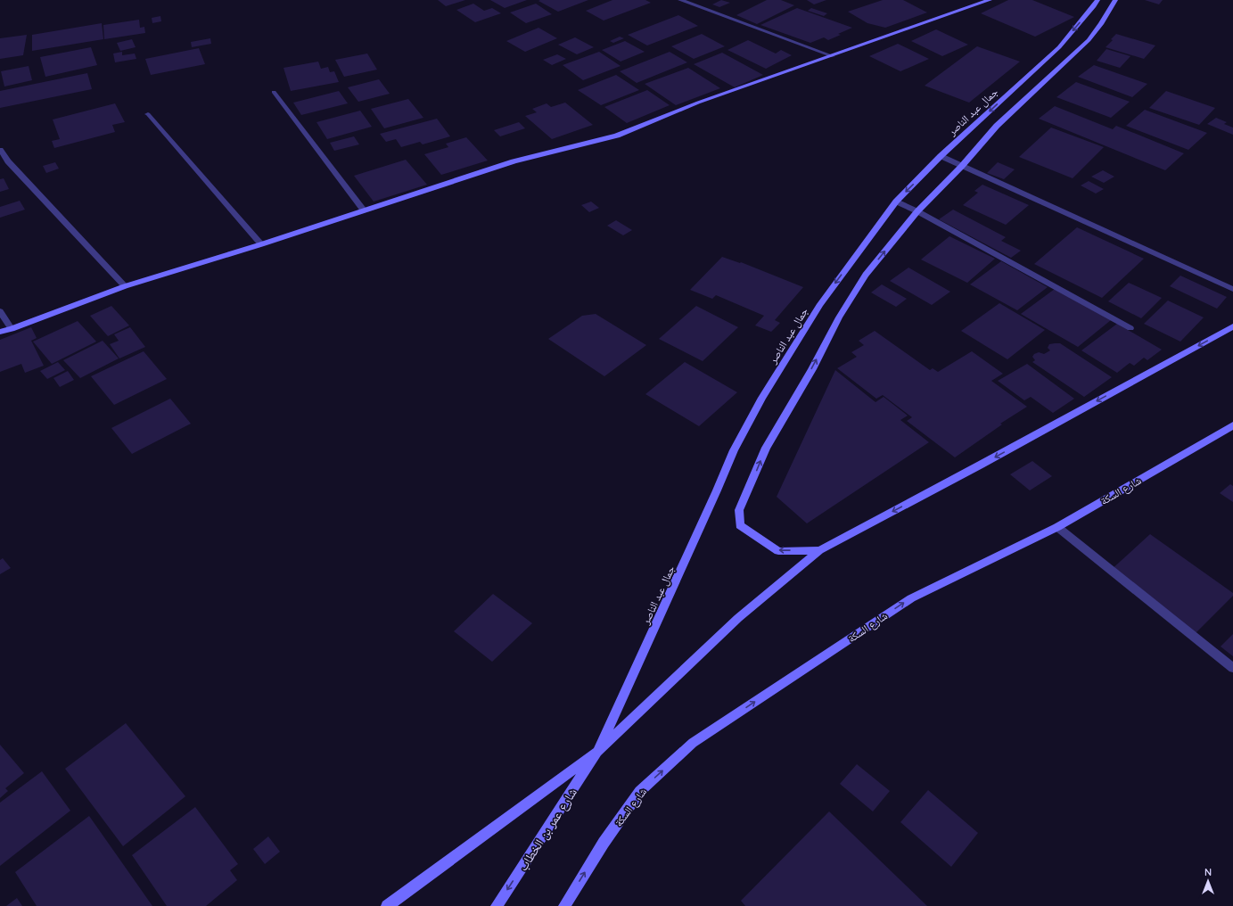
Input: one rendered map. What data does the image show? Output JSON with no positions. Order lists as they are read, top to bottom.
{
  "streets": {
    "street": ["جمال عبد الناصر", "شارع السكة", "شارع عمر بن الخطاب"]
  },
  "crossings": [
    ["جمال عبد الناصر", "شارع عمر بن الخطاب"]
  ],
  "north": "top"
}
